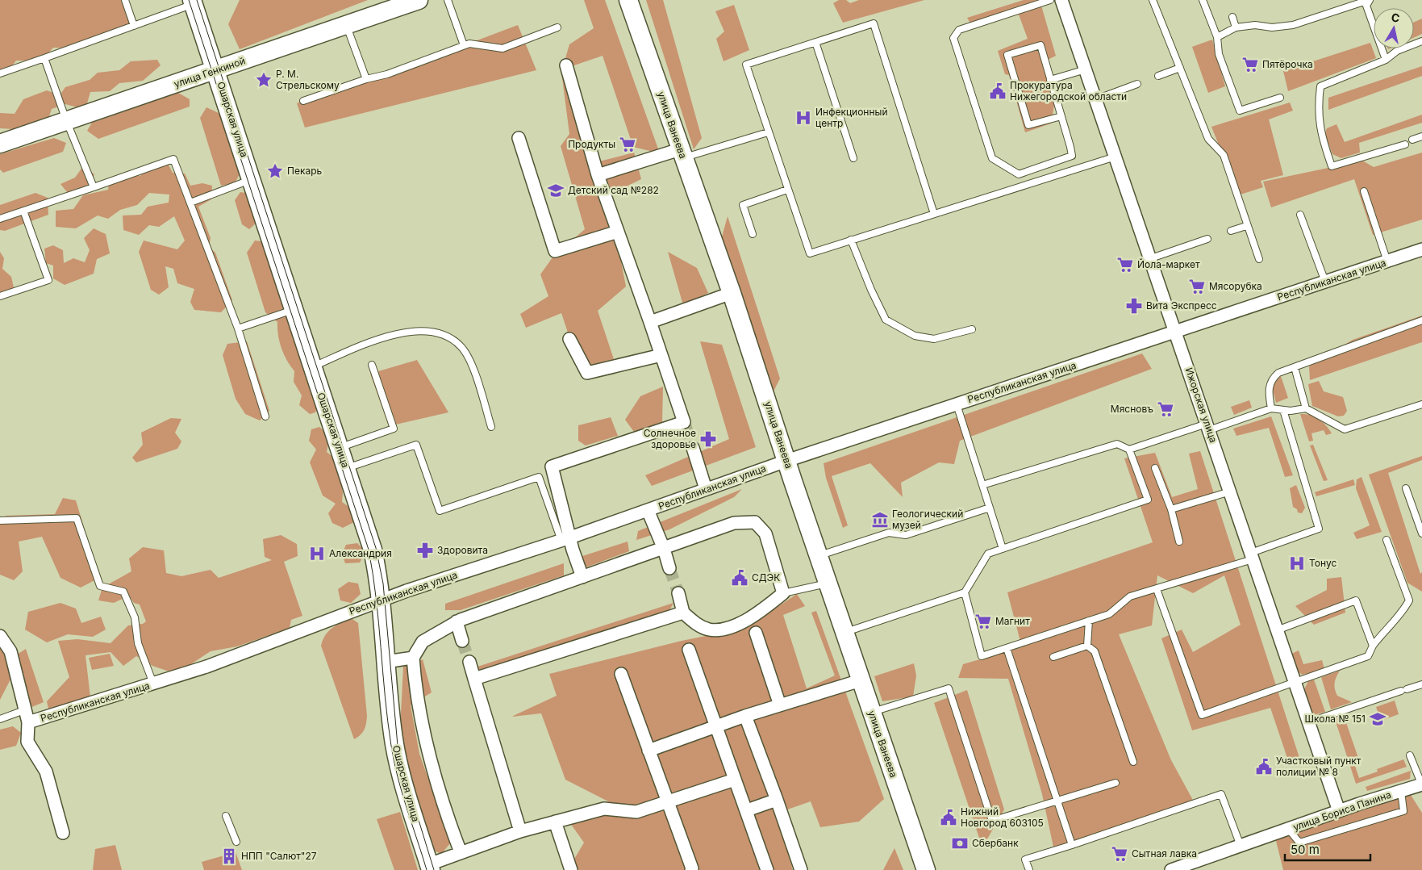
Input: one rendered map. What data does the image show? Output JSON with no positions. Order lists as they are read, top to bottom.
{
  "streets": {
    "street": [
      "улица Генкиной",
      "Ошарская улица",
      "улица Ванеева",
      "Республиканская улица",
      "Ижорская улица",
      "улица Бориса Панина"
    ]
  },
  "crossings": [
    ["улица Генкиной", "Ошарская улица"],
    ["Ошарская улица", "Республиканская улица"],
    ["улица Ванеева", "Республиканская улица"],
    ["Республиканская улица", "Ижорская улица"],
    ["Ижорская улица", "улица Бориса Панина"]
  ],
  "places": {
    "supermarket": [
      "Пятёрочка",
      "Продукты",
      "Йола-маркет",
      "Мясорубка",
      "Мясновъ",
      "Магнит",
      "Сытная лавка"
    ],
    "place": ["Р. М. Стрельскому", "Пекарь"],
    "public building": [
      "Прокуратура Нижегородской области",
      "СДЭК",
      "Участковый пункт полиции № 8",
      "Нижний Новгород 603105"
    ],
    "hospital": ["Инфекционный центр", "Александрия", "Тонус"],
    "school or university": ["Детский сад №282", "Школа № 151"],
    "pharmacy": ["Вита Экспресс", "Солнечное здоровье", "Здоровита"],
    "museum": ["Геологический музей"],
    "bank": ["Сбербанк"],
    "building": ["НПП \"Салют\"27"]
  },
  "scale_bar": "50 m",
  "north": "top"
}
